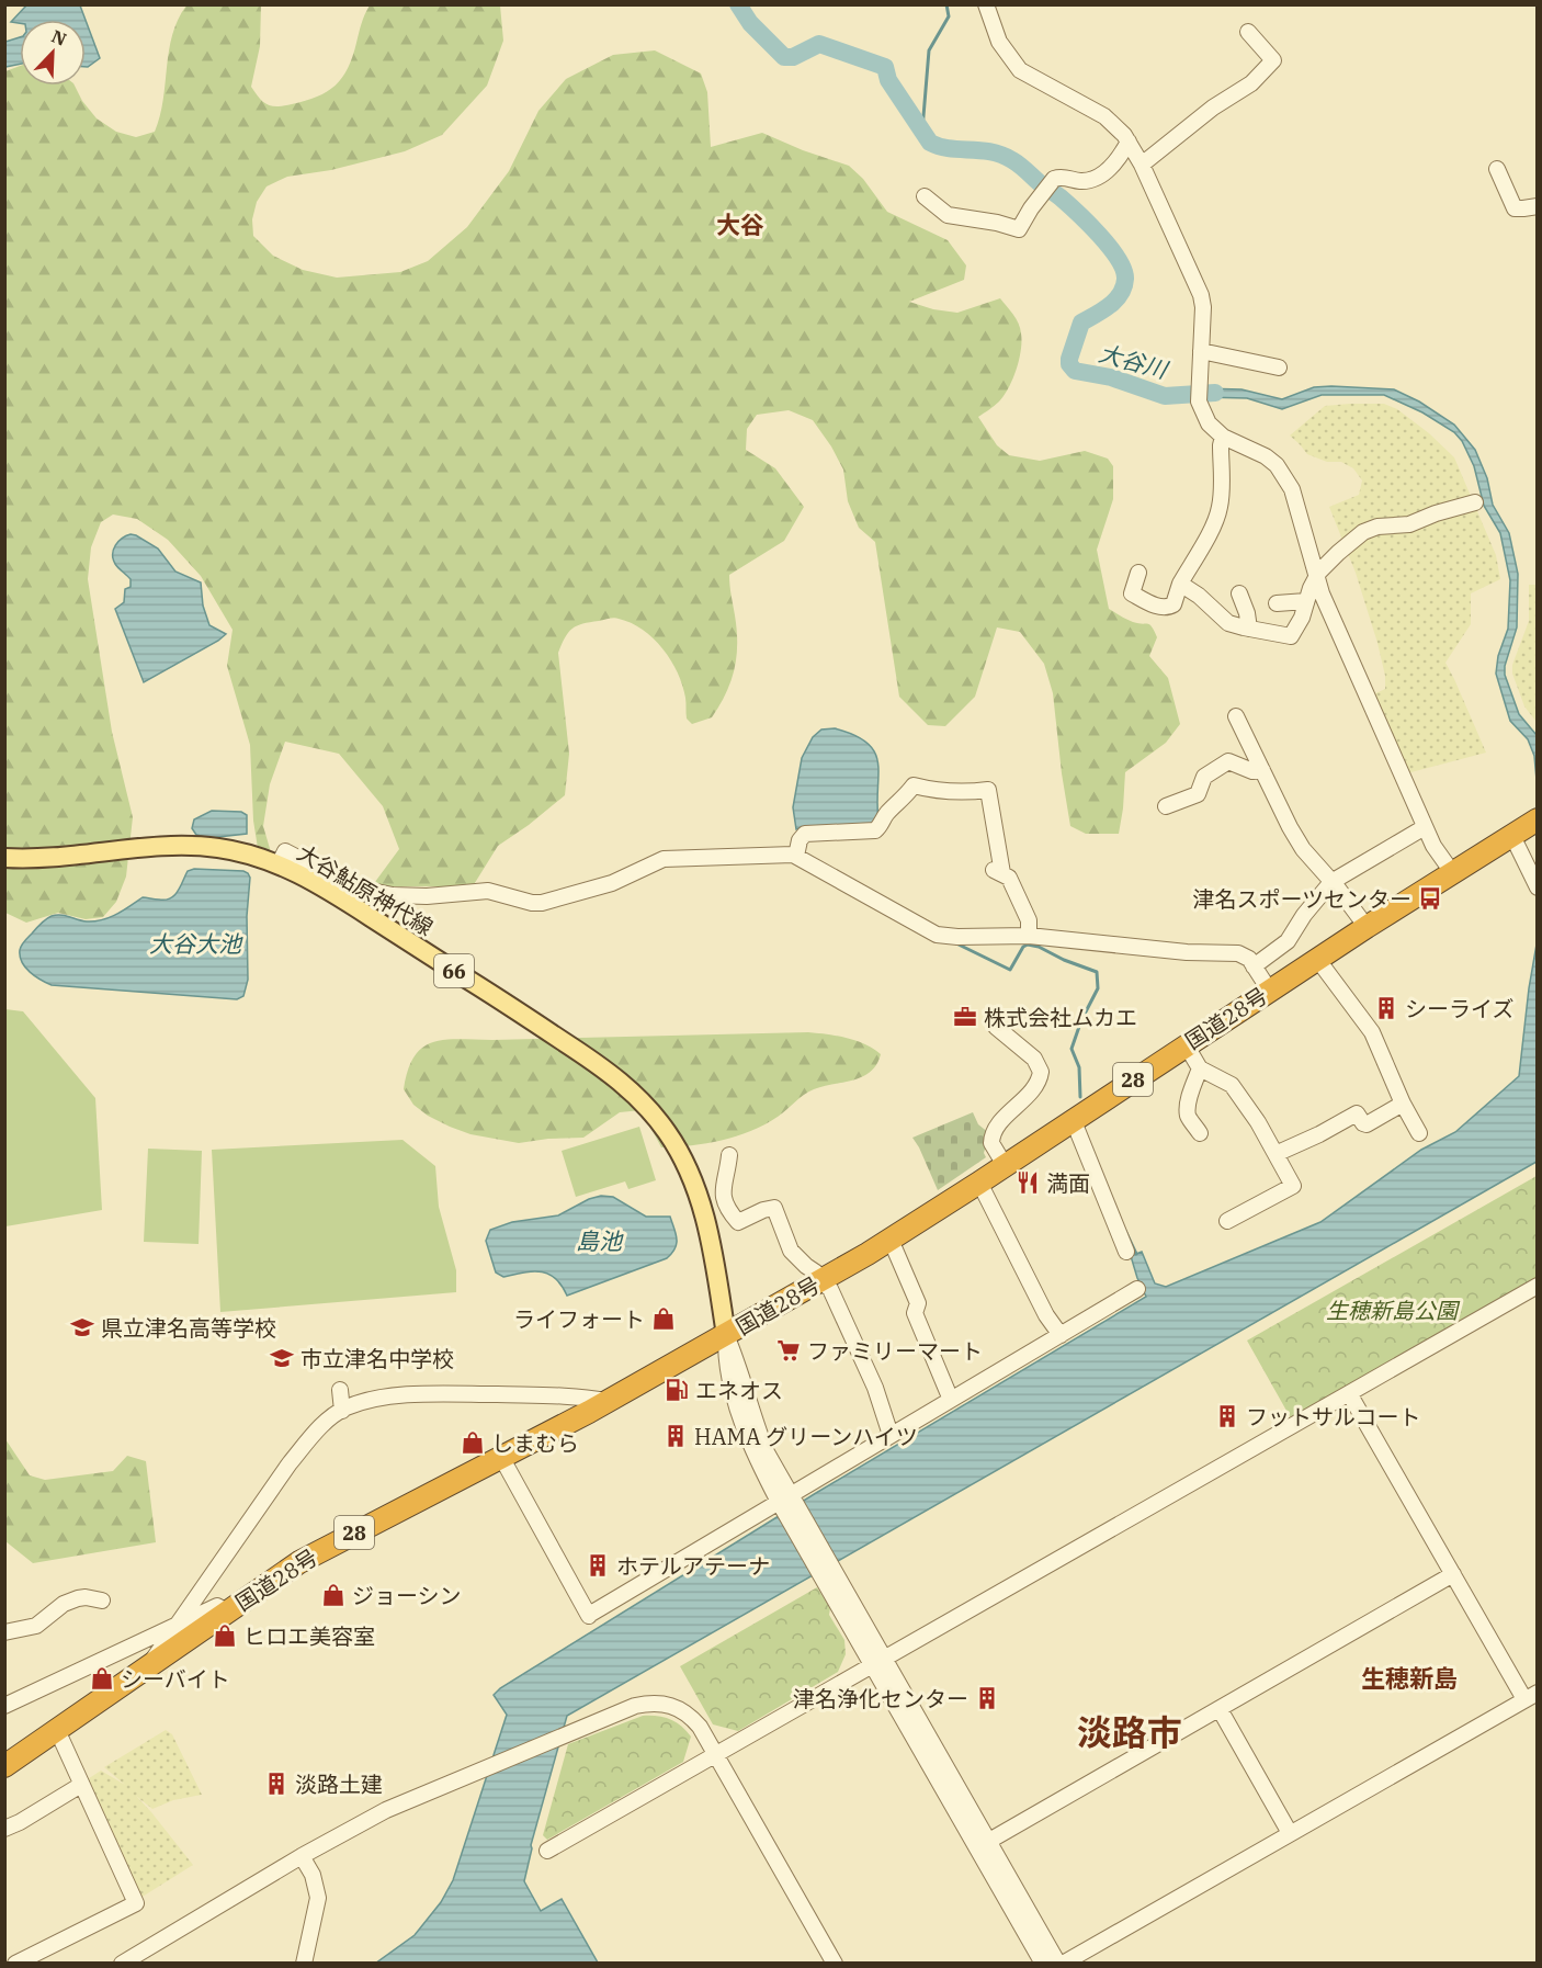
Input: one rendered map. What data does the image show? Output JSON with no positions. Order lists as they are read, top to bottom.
{
  "streets": {
    "highway": ["国道28号", "28"],
    "main road": ["大谷鮎原神代線", "66"]
  },
  "crossings": [
    ["大谷鮎原神代線", "国道28号"]
  ],
  "districts": ["大谷", "生穂新島", "淡路市"],
  "water": ["大谷川", "大谷大池", "島池"],
  "parks": ["生穂新島公園"],
  "places": {
    "bus stop": ["津名スポーツセンター"],
    "building": [
      "シーライズ",
      "フットサルコート",
      "HAMA グリーンハイツ",
      "ホテルアテーナ",
      "津名浄化センター",
      "淡路土建"
    ],
    "office": ["株式会社ムカエ"],
    "restaurant": ["満面"],
    "shop": [
      "ライフォート",
      "しまむら",
      "ジョーシン",
      "ヒロエ美容室",
      "シーバイト"
    ],
    "school or university": ["県立津名高等学校", "市立津名中学校"],
    "supermarket": ["ファミリーマート"],
    "fuel station": ["エネオス"]
  },
  "north": "top right"
}
